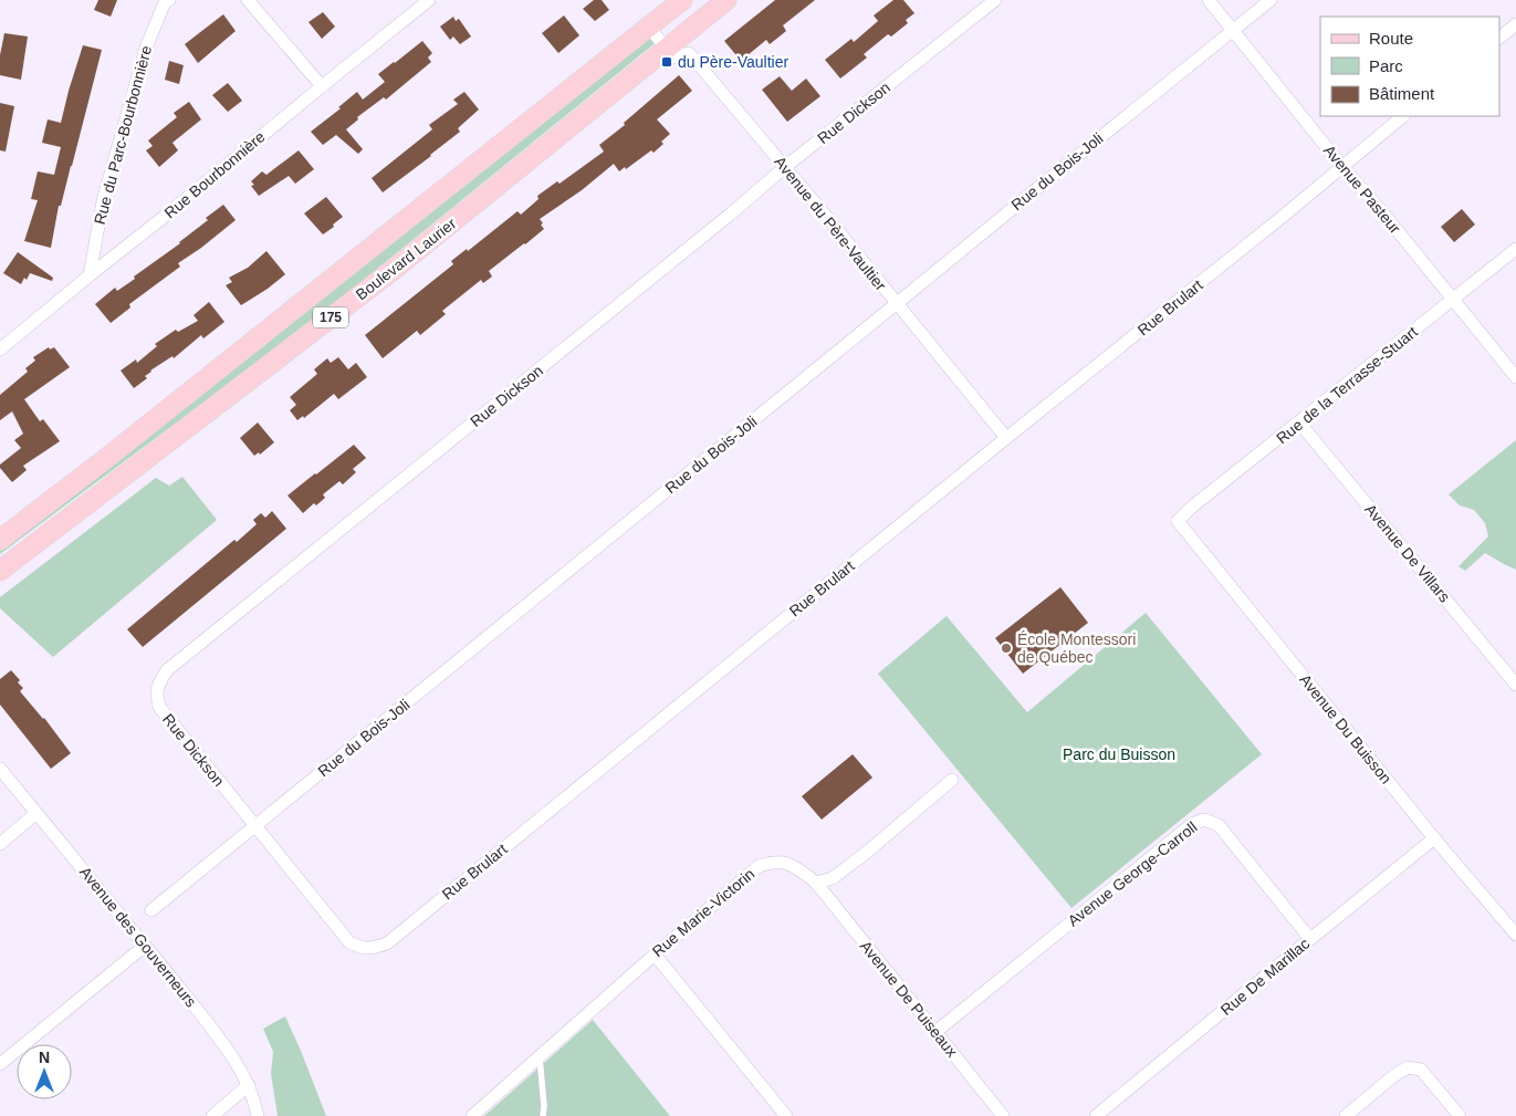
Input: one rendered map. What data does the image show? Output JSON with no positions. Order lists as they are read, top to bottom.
{
  "streets": {
    "main road": ["Boulevard Laurier", "175"],
    "street": [
      "Rue Dickson",
      "Rue du Parc-Bourbonnière",
      "Rue du Bois-Joli",
      "Rue Bourbonnière",
      "Avenue Pasteur",
      "Avenue du Père-Vaultier",
      "Rue Brulart",
      "Rue de la Terrasse-Stuart",
      "Avenue De Villars",
      "Avenue Du Buisson",
      "Avenue George-Carroll",
      "Rue Marie-Victorin",
      "Avenue des Gouverneurs",
      "Rue De Marillac",
      "Avenue De Puiseaux"
    ]
  },
  "crossings": [
    ["Rue Dickson", "Rue du Bois-Joli"],
    ["Rue Dickson", "Avenue du Père-Vaultier"],
    ["Rue Dickson", "Rue Brulart"],
    ["Rue du Parc-Bourbonnière", "Rue Bourbonnière"],
    ["Rue du Bois-Joli", "Avenue Pasteur"],
    ["Rue du Bois-Joli", "Avenue du Père-Vaultier"],
    ["Rue du Bois-Joli", "Rue Brulart"],
    ["Avenue Pasteur", "Rue Brulart"],
    ["Avenue Pasteur", "Rue de la Terrasse-Stuart"],
    ["Avenue du Père-Vaultier", "Boulevard Laurier"],
    ["Avenue du Père-Vaultier", "Rue Brulart"],
    ["Rue de la Terrasse-Stuart", "Avenue De Villars"],
    ["Rue de la Terrasse-Stuart", "Avenue Du Buisson"],
    ["Avenue Du Buisson", "Rue De Marillac"],
    ["Avenue George-Carroll", "Rue De Marillac"],
    ["Avenue George-Carroll", "Avenue De Puiseaux"],
    ["Rue Marie-Victorin", "Avenue De Puiseaux"]
  ],
  "parks": ["Parc du Buisson"],
  "places": {
    "transit": ["du Père-Vaultier"],
    "other": ["École Montessori de Québec"]
  },
  "legend": ["Route", "Parc", "Bâtiment"],
  "north": "top"
}
